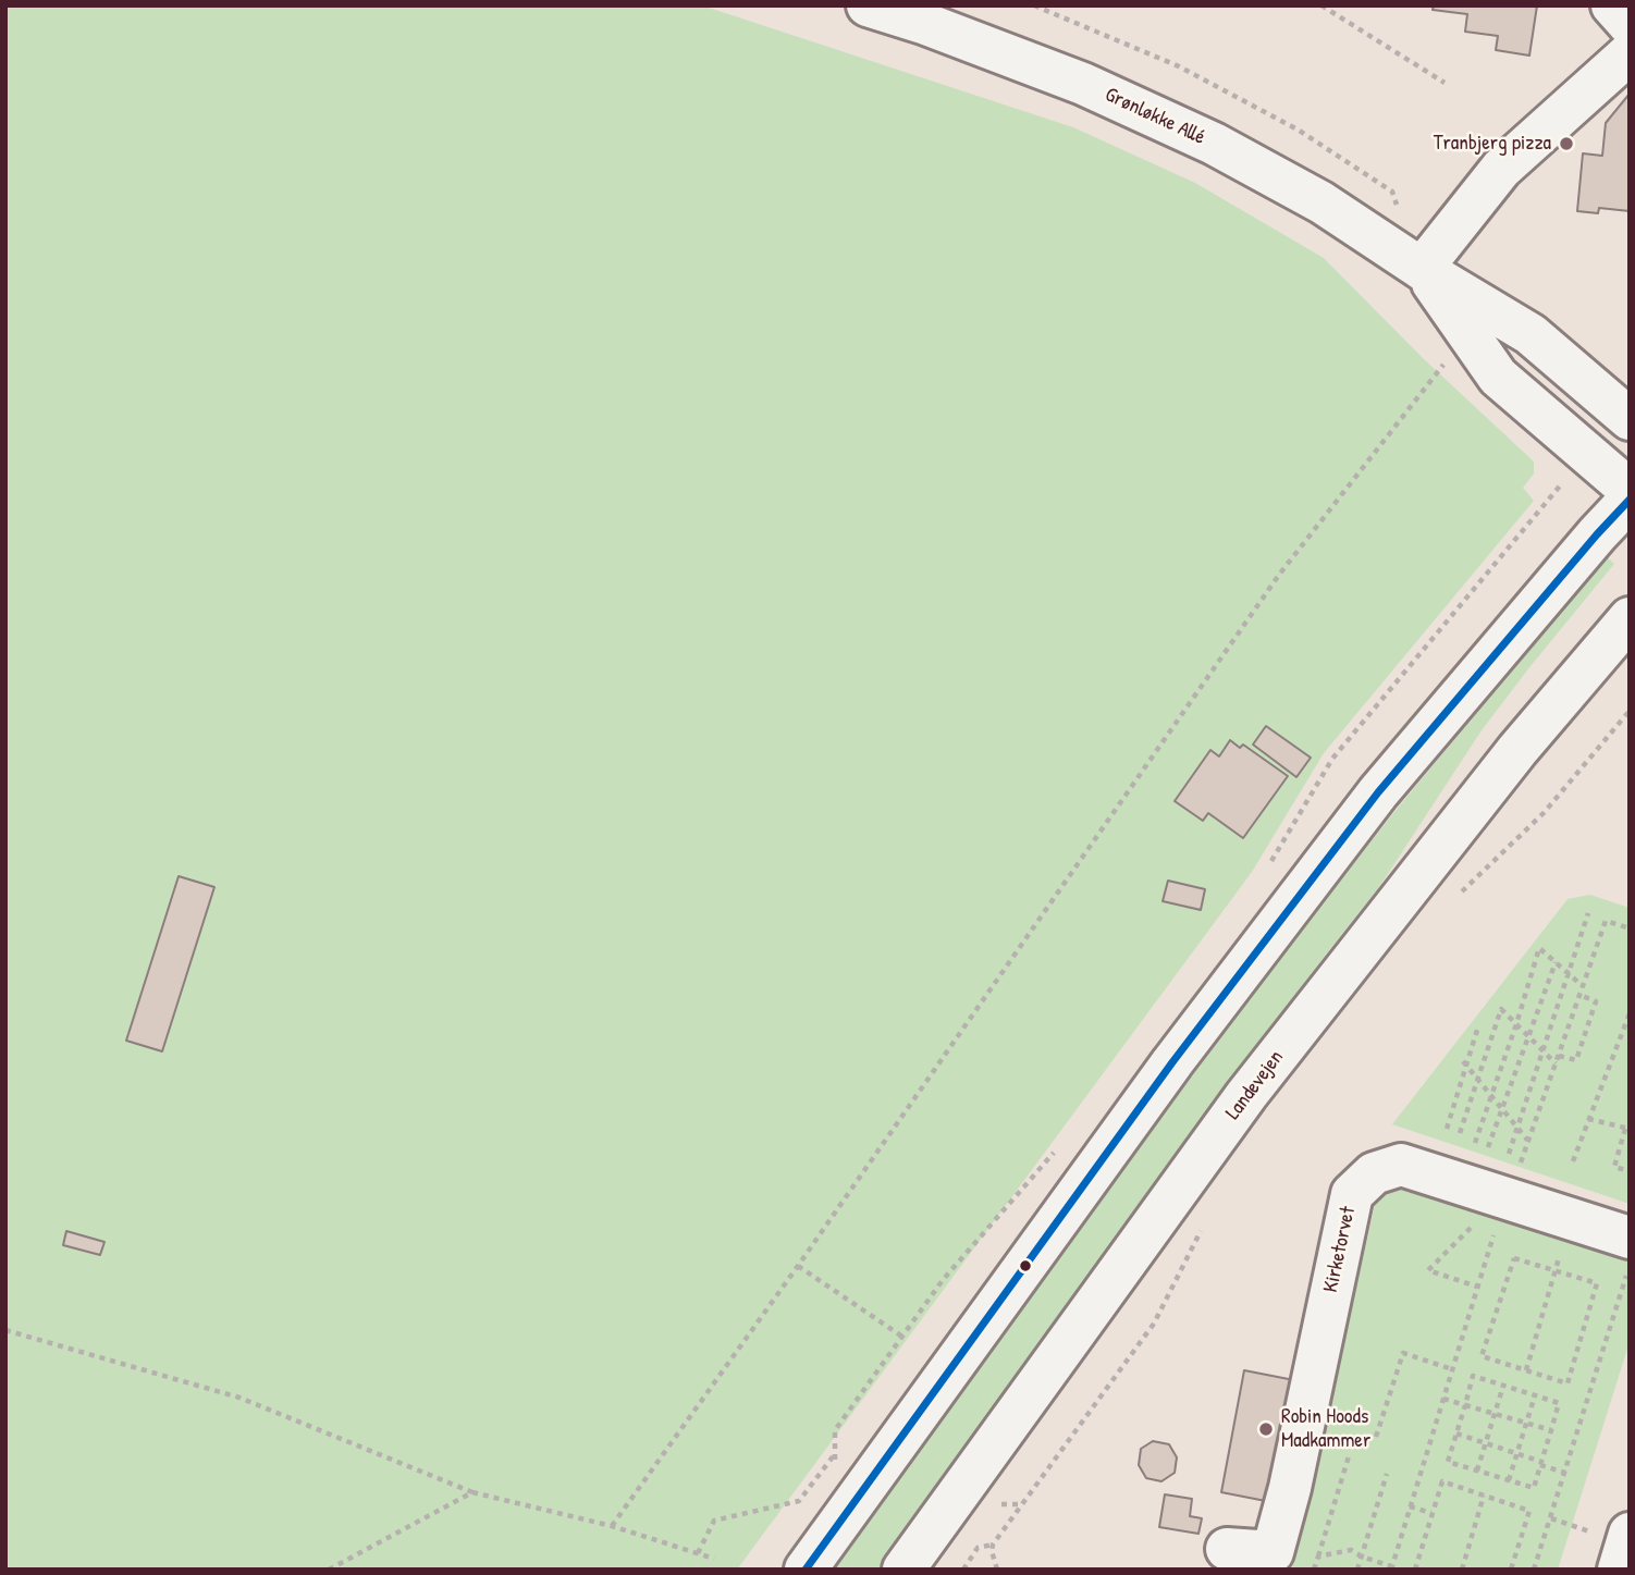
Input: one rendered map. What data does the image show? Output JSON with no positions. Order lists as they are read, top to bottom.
{
  "streets": {
    "main road": ["Grønløkke Allé", "Landevejen", "Kirketorvet"]
  },
  "places": ["Tranbjerg pizza", "Robin Hoods Madkammer"]
}
